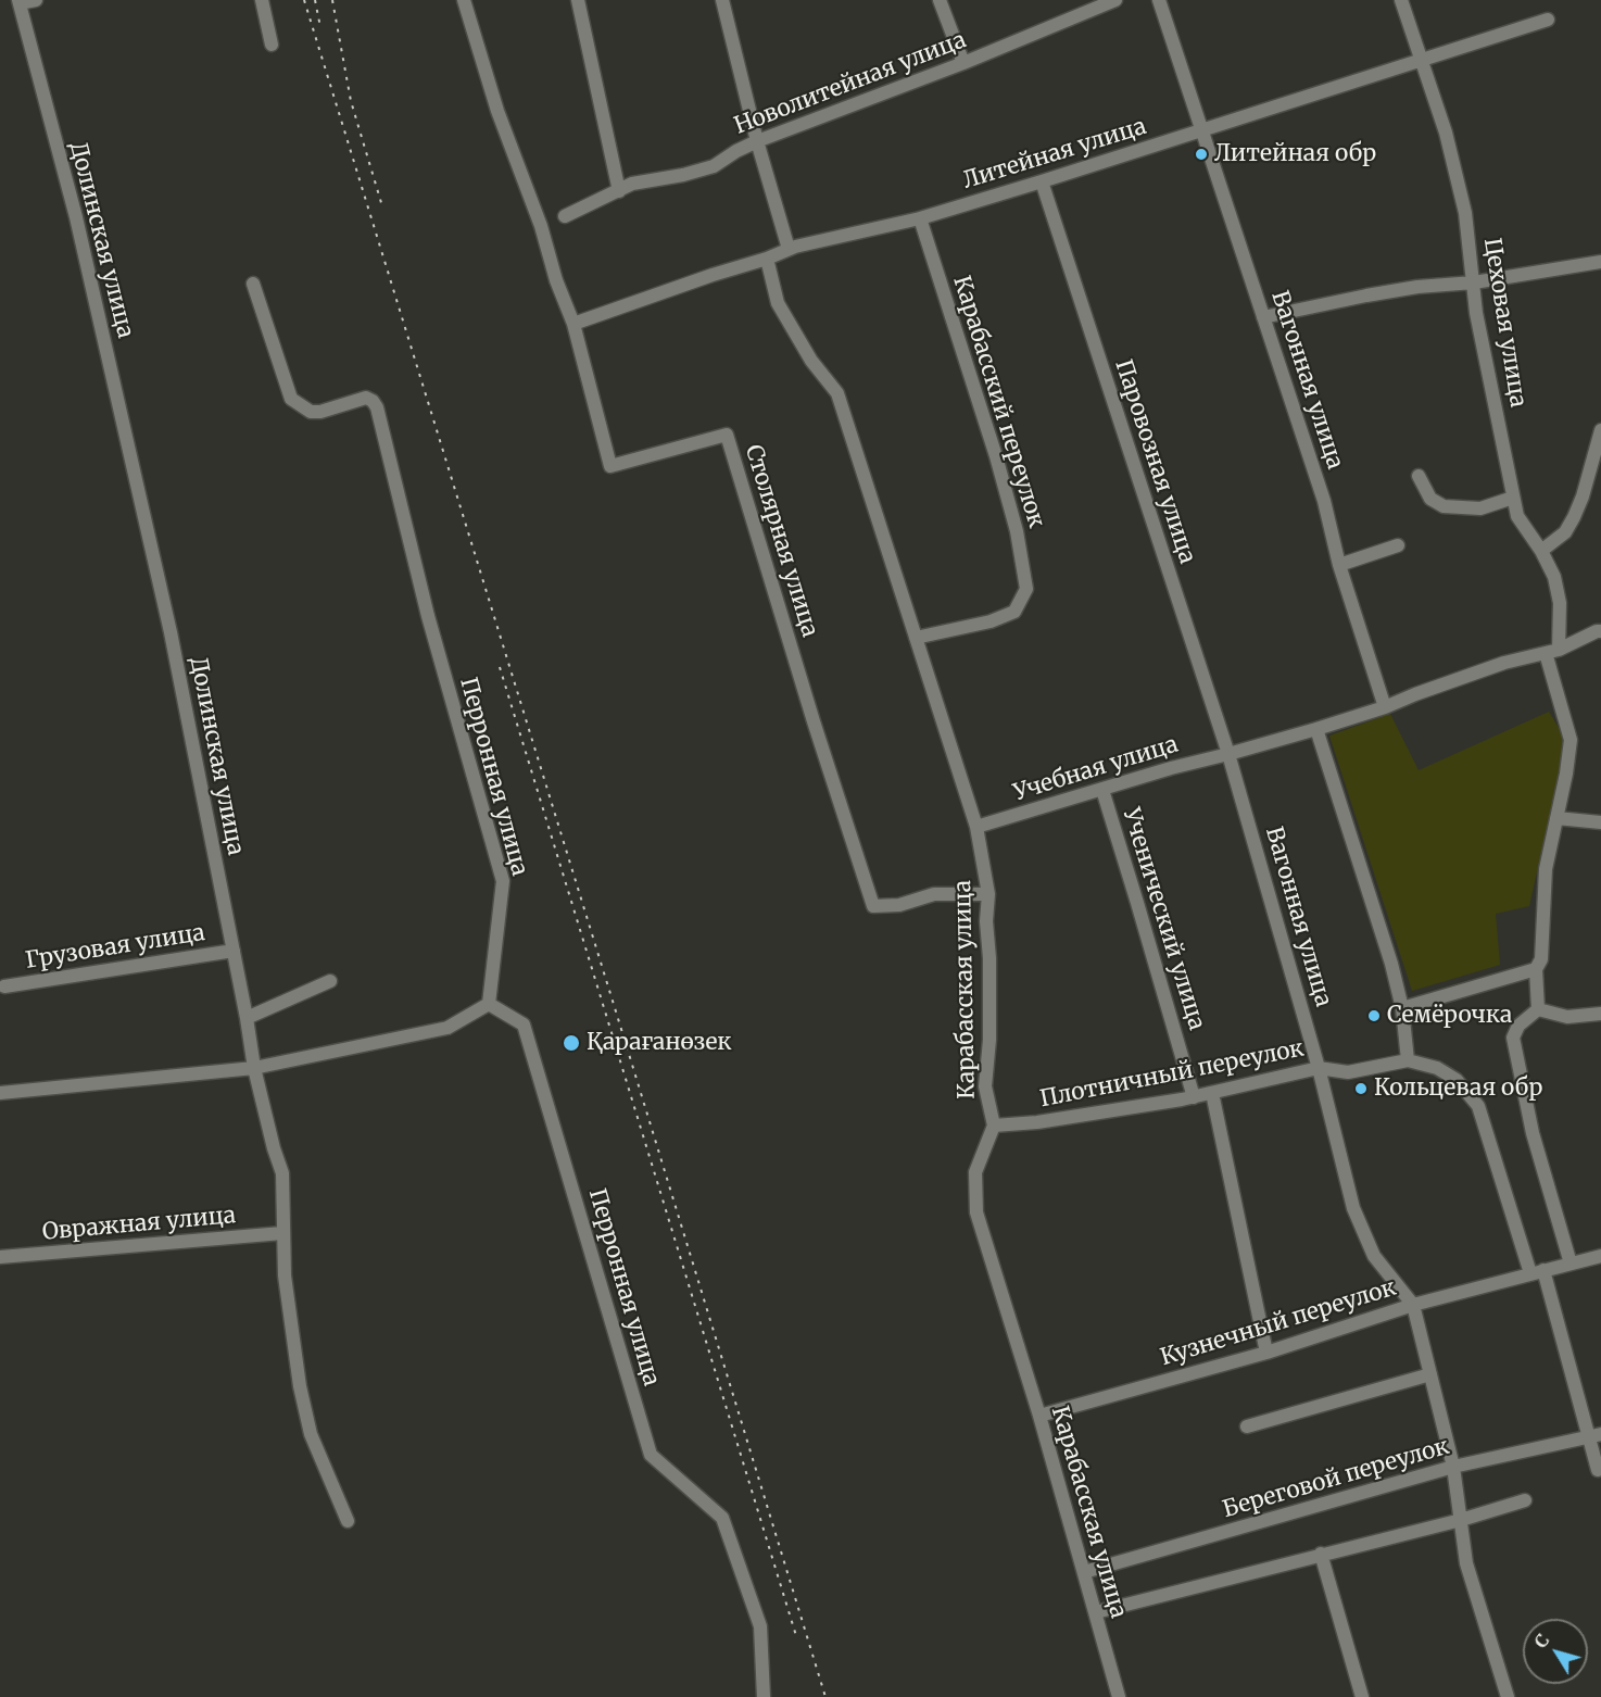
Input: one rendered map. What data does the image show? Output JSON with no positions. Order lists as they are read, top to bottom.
{
  "streets": {
    "street": [
      "Новолитейная улица",
      "Литейная улица",
      "Долинская улица",
      "Цеховая улица",
      "Вагонная улица",
      "Карабасский переулок",
      "Паровозная улица",
      "Столярная улица",
      "Учебная улица",
      "Перронная улица",
      "Ученический улица",
      "Грузовая улица",
      "Карабасская улица",
      "Плотничный переулок",
      "Овражная улица",
      "Кузнечный переулок",
      "Береговой переулок"
    ]
  },
  "crossings": [
    ["Литейная улица", "Цеховая улица"],
    ["Литейная улица", "Вагонная улица"],
    ["Литейная улица", "Карабасский переулок"],
    ["Литейная улица", "Паровозная улица"],
    ["Литейная улица", "Столярная улица"],
    ["Литейная улица", "Карабасская улица"],
    ["Долинская улица", "Грузовая улица"],
    ["Долинская улица", "Овражная улица"],
    ["Вагонная улица", "Паровозная улица"],
    ["Вагонная улица", "Учебная улица"],
    ["Вагонная улица", "Плотничный переулок"],
    ["Карабасский переулок", "Карабасская улица"],
    ["Паровозная улица", "Учебная улица"],
    ["Столярная улица", "Карабасская улица"],
    ["Учебная улица", "Ученический улица"],
    ["Учебная улица", "Карабасская улица"],
    ["Ученический улица", "Плотничный переулок"],
    ["Карабасская улица", "Плотничный переулок"],
    ["Карабасская улица", "Кузнечный переулок"],
    ["Карабасская улица", "Береговой переулок"]
  ],
  "places": [
    "Литейная обр",
    "Семёрочка",
    "Қарағанөзек",
    "Кольцевая обр"
  ],
  "north": "top left"
}
